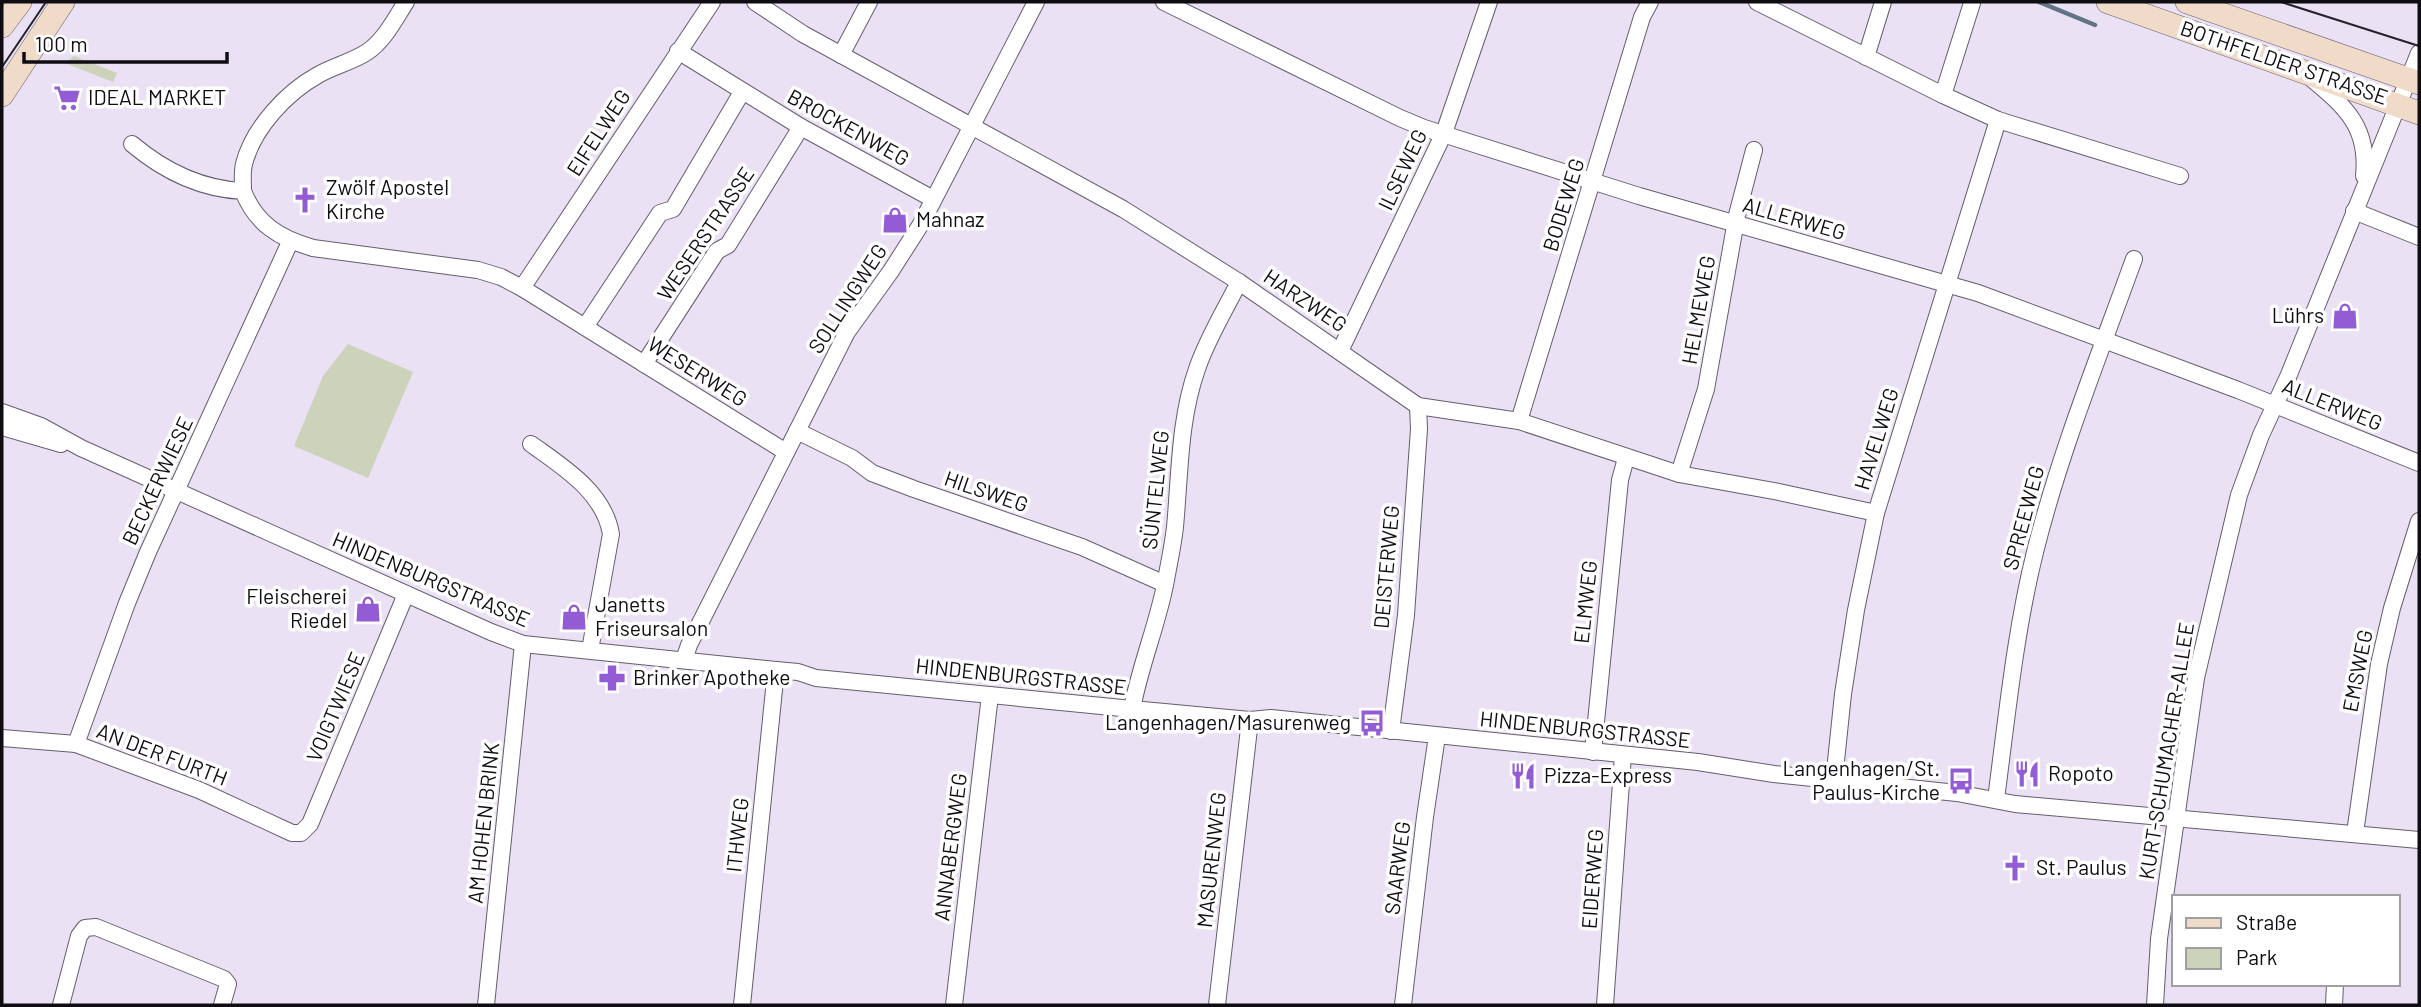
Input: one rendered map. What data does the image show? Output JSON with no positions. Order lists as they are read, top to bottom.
{
  "streets": {
    "main road": ["BOTHFELDER STRASSE"],
    "street": [
      "BROCKENWEG",
      "EIFELWEG",
      "ILSEWEG",
      "BODEWEG",
      "ALLERWEG",
      "WESERSTRASSE",
      "SOLLINGWEG",
      "HARZWEG",
      "HELMEWEG",
      "WESERWEG",
      "HAVELWEG",
      "BECKERWIESE",
      "SÜNTELWEG",
      "HILSWEG",
      "SPREEWEG",
      "DEISTERWEG",
      "HINDENBURGSTRASSE",
      "ELMWEG",
      "EMSWEG",
      "VOIGTWIESE",
      "KURT-SCHUMACHER-ALLEE",
      "AN DER FURTH",
      "AM HOHEN BRINK",
      "ITHWEG",
      "ANNABERGWEG",
      "MASURENWEG",
      "SAARWEG",
      "EIDERWEG"
    ]
  },
  "crossings": [
    ["BOTHFELDER STRASSE", "KURT-SCHUMACHER-ALLEE"],
    ["BROCKENWEG", "EIFELWEG"],
    ["BROCKENWEG", "WESERSTRASSE"],
    ["BROCKENWEG", "SOLLINGWEG"],
    ["EIFELWEG", "WESERWEG"],
    ["ILSEWEG", "ALLERWEG"],
    ["ILSEWEG", "HARZWEG"],
    ["BODEWEG", "ALLERWEG"],
    ["BODEWEG", "HARZWEG"],
    ["ALLERWEG", "HELMEWEG"],
    ["ALLERWEG", "HAVELWEG"],
    ["ALLERWEG", "SPREEWEG"],
    ["ALLERWEG", "KURT-SCHUMACHER-ALLEE"],
    ["WESERSTRASSE", "WESERWEG"],
    ["SOLLINGWEG", "HARZWEG"],
    ["SOLLINGWEG", "WESERWEG"],
    ["SOLLINGWEG", "HILSWEG"],
    ["SOLLINGWEG", "HINDENBURGSTRASSE"],
    ["HARZWEG", "HELMEWEG"],
    ["HARZWEG", "HAVELWEG"],
    ["HARZWEG", "SÜNTELWEG"],
    ["HARZWEG", "DEISTERWEG"],
    ["HARZWEG", "ELMWEG"],
    ["WESERWEG", "BECKERWIESE"],
    ["HAVELWEG", "HINDENBURGSTRASSE"],
    ["BECKERWIESE", "HINDENBURGSTRASSE"],
    ["BECKERWIESE", "AN DER FURTH"],
    ["SÜNTELWEG", "HILSWEG"],
    ["SÜNTELWEG", "HINDENBURGSTRASSE"],
    ["SPREEWEG", "HINDENBURGSTRASSE"],
    ["DEISTERWEG", "HINDENBURGSTRASSE"],
    ["HINDENBURGSTRASSE", "ELMWEG"],
    ["HINDENBURGSTRASSE", "VOIGTWIESE"],
    ["HINDENBURGSTRASSE", "KURT-SCHUMACHER-ALLEE"],
    ["HINDENBURGSTRASSE", "AM HOHEN BRINK"],
    ["HINDENBURGSTRASSE", "ITHWEG"],
    ["HINDENBURGSTRASSE", "ANNABERGWEG"],
    ["HINDENBURGSTRASSE", "MASURENWEG"],
    ["HINDENBURGSTRASSE", "SAARWEG"],
    ["HINDENBURGSTRASSE", "EIDERWEG"],
    ["VOIGTWIESE", "AN DER FURTH"]
  ],
  "places": {
    "supermarket": ["IDEAL MARKET"],
    "church": ["Zwölf Apostel Kirche", "St. Paulus"],
    "shop": [
      "Mahnaz",
      "Lührs",
      "Fleischerei Riedel",
      "Janetts Friseursalon"
    ],
    "pharmacy": ["Brinker Apotheke"],
    "bus stop": ["Langenhagen/Masurenweg", "Langenhagen/St. Paulus-Kirche"],
    "restaurant": ["Ropoto", "Pizza-Express"]
  },
  "legend": ["Straße", "Park"],
  "scale_bar": "100 m"
}
